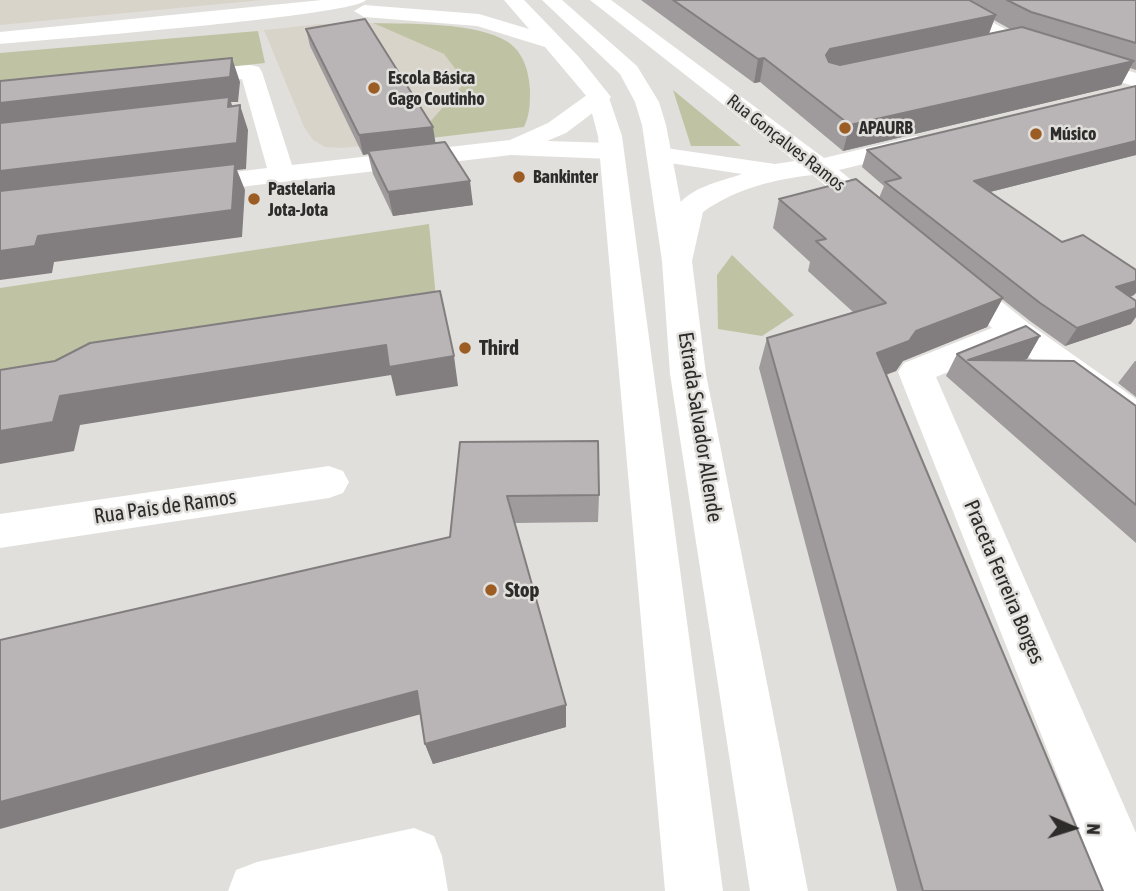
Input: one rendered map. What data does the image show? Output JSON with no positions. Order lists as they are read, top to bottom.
{
  "streets": {
    "street": [
      "Rua Gonçalves Ramos",
      "Estrada Salvador Allende",
      "Rua Pais de Ramos",
      "Praceta Ferreira Borges"
    ]
  },
  "places": [
    "Escola Básica Gago Coutinho",
    "APAURB",
    "Músico",
    "Bankinter",
    "Pastelaria Jota-Jota",
    "Third",
    "Stop"
  ],
  "north": "right"
}
